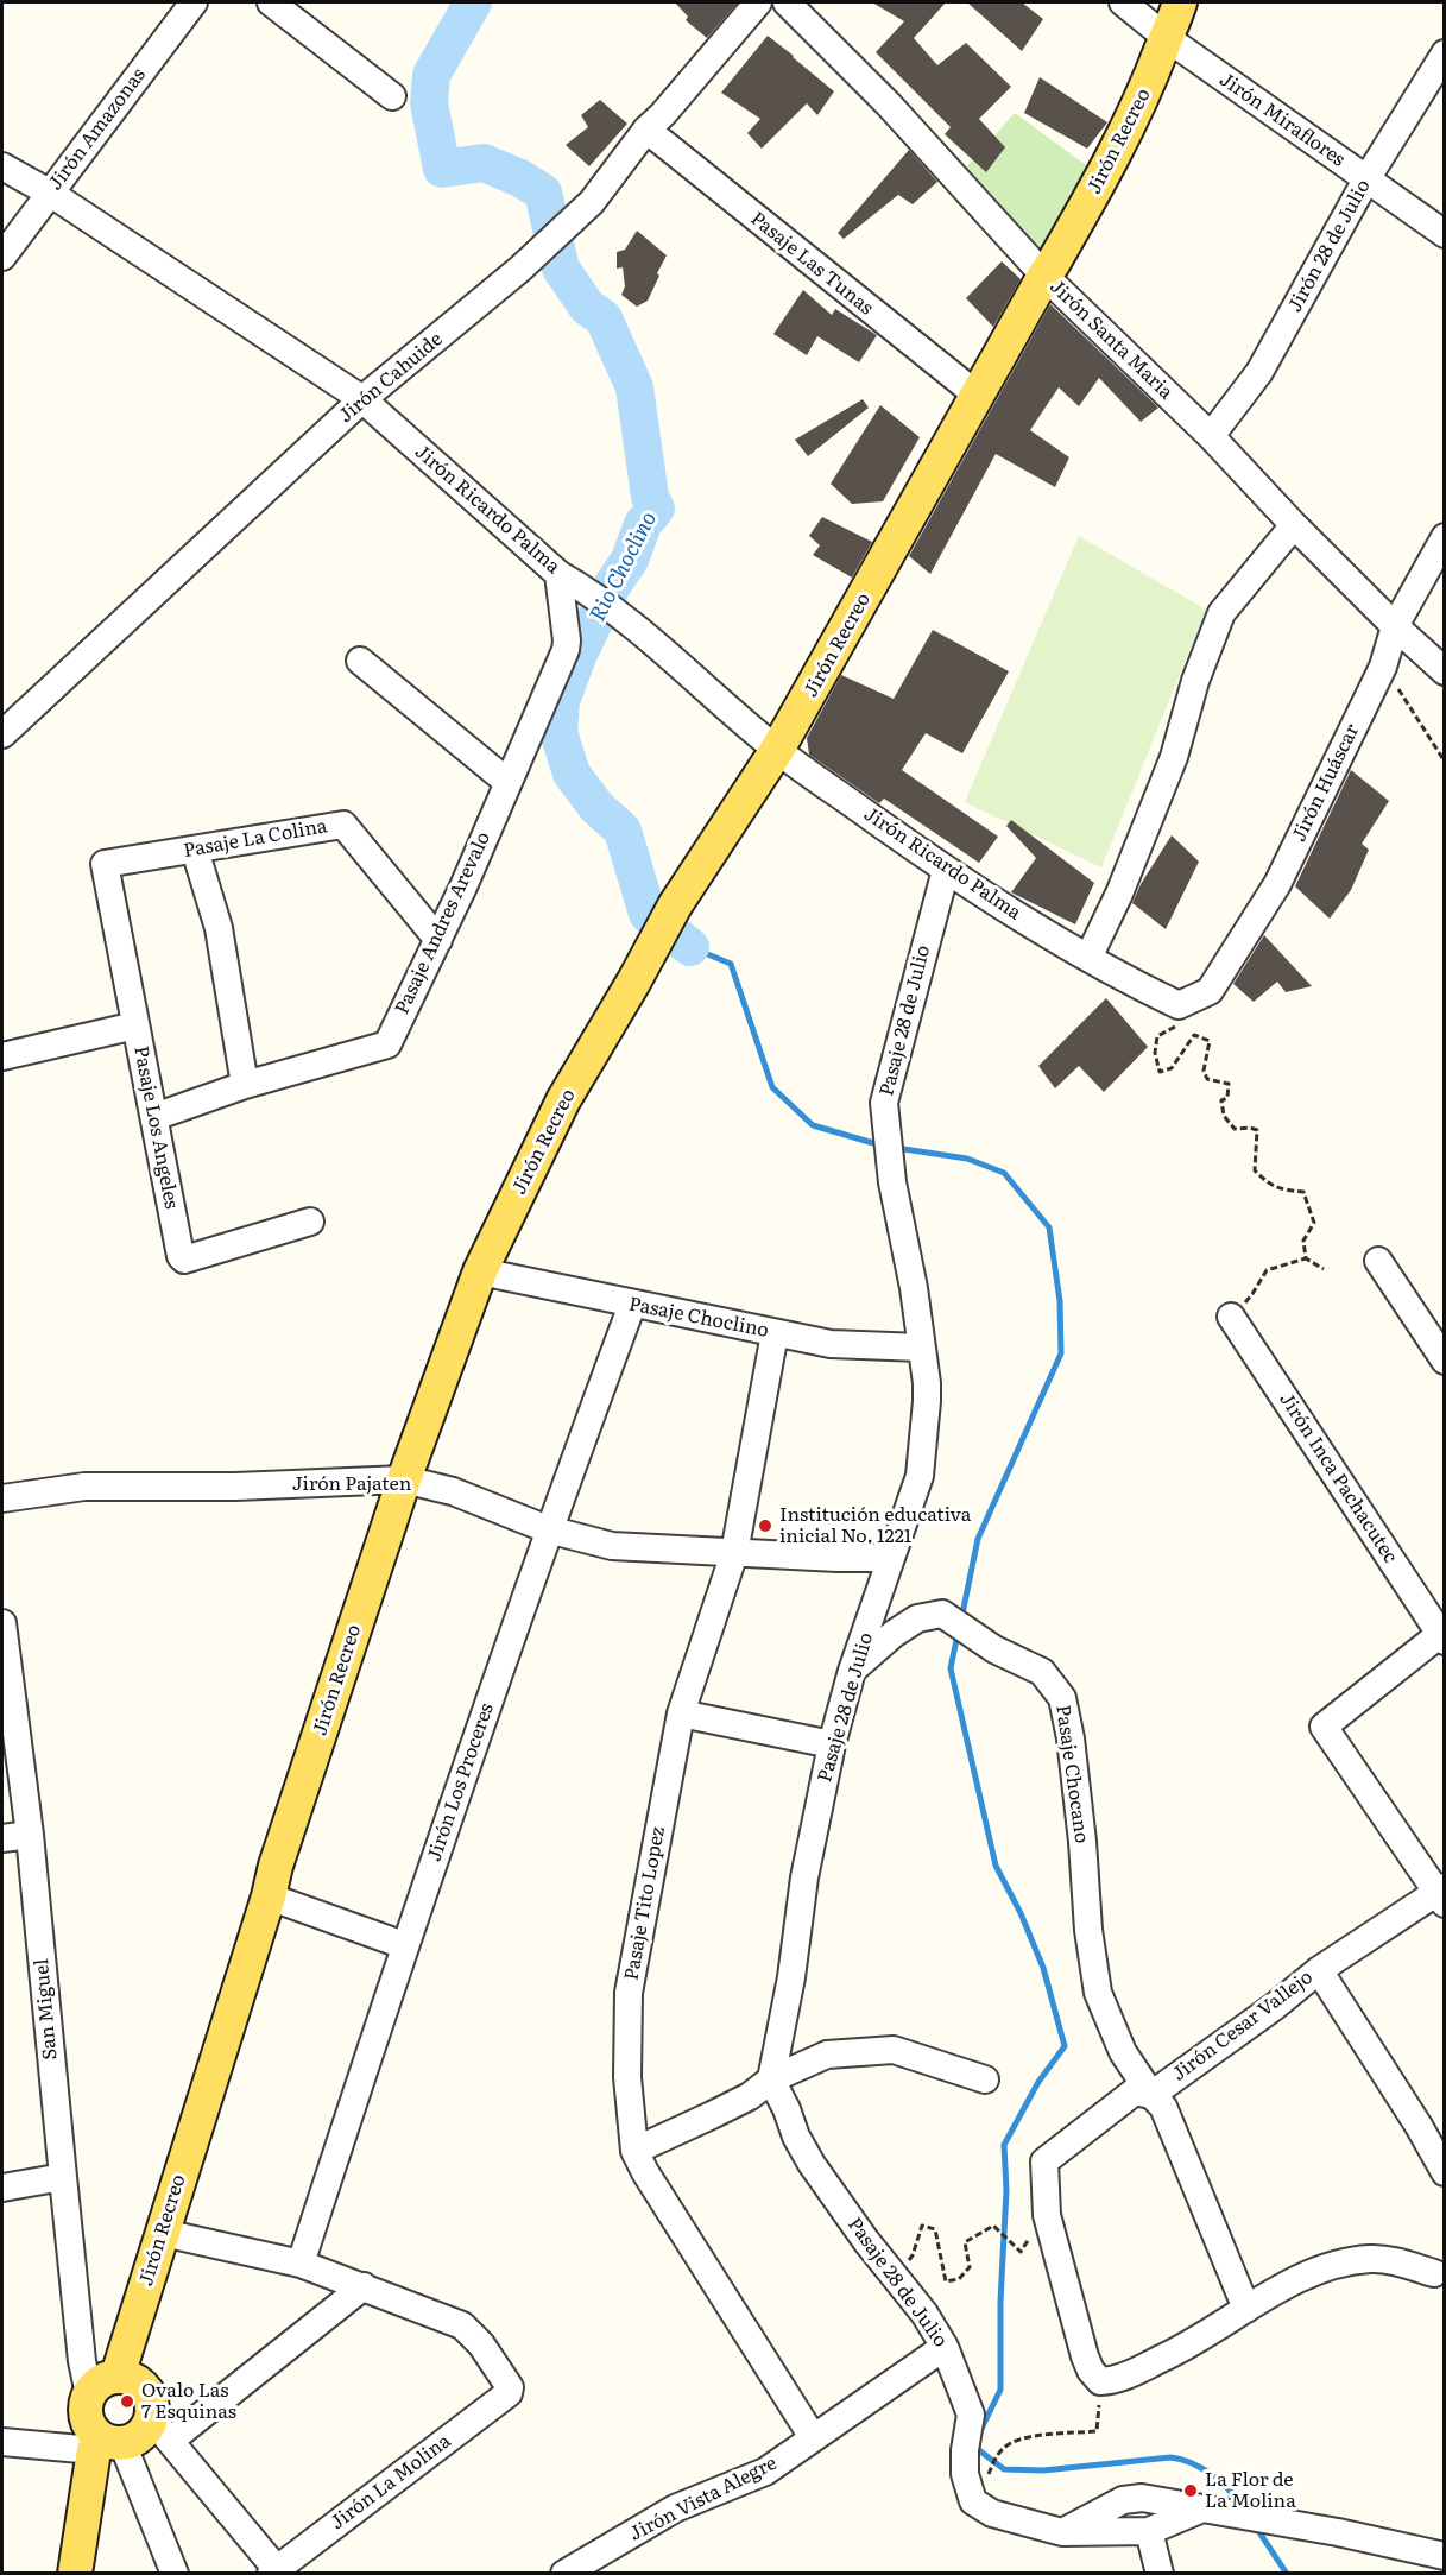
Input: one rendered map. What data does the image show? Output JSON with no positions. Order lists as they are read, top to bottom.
{
  "streets": {
    "main road": ["Jirón Recreo"],
    "street": [
      "Jirón Miraflores",
      "Jirón Amazonas",
      "Jirón 28 de Julio",
      "Pasaje Las Tunas",
      "Jirón Santa Maria",
      "Jirón Cahuide",
      "Jirón Ricardo Palma",
      "Jirón Huáscar",
      "Pasaje La Colina",
      "Pasaje Andres Arevalo",
      "Pasaje 28 de Julio",
      "Pasaje Los Angeles",
      "Pasaje Choclino",
      "Jirón Inca Pachacutec",
      "Jirón Pajaten",
      "Pasaje Chocano",
      "Jirón Los Proceres",
      "Pasaje Tito Lopez",
      "San Miguel",
      "Jirón Cesar Vallejo",
      "Jirón La Molina",
      "Jirón Vista Alegre"
    ]
  },
  "crossings": [
    ["Jirón Miraflores", "Jirón Recreo"],
    ["Jirón Miraflores", "Jirón 28 de Julio"],
    ["Jirón Amazonas", "Jirón Ricardo Palma"],
    ["Jirón Recreo", "Pasaje Las Tunas"],
    ["Jirón Recreo", "Jirón Santa Maria"],
    ["Jirón Recreo", "Jirón Ricardo Palma"],
    ["Jirón Recreo", "Pasaje Choclino"],
    ["Jirón Recreo", "Jirón Pajaten"],
    ["Jirón Recreo", "San Miguel"],
    ["Jirón 28 de Julio", "Jirón Santa Maria"],
    ["Pasaje Las Tunas", "Jirón Cahuide"],
    ["Jirón Santa Maria", "Jirón Huáscar"],
    ["Jirón Cahuide", "Jirón Ricardo Palma"],
    ["Jirón Ricardo Palma", "Jirón Huáscar"],
    ["Jirón Ricardo Palma", "Pasaje Andres Arevalo"],
    ["Jirón Ricardo Palma", "Pasaje 28 de Julio"],
    ["Pasaje La Colina", "Pasaje Andres Arevalo"],
    ["Pasaje La Colina", "Pasaje Los Angeles"],
    ["Pasaje Andres Arevalo", "Pasaje Los Angeles"],
    ["Pasaje 28 de Julio", "Pasaje Choclino"],
    ["Pasaje 28 de Julio", "Jirón Pajaten"],
    ["Pasaje 28 de Julio", "Pasaje Chocano"],
    ["Pasaje 28 de Julio", "Jirón Vista Alegre"],
    ["Pasaje Choclino", "Jirón Los Proceres"],
    ["Pasaje Choclino", "Pasaje Tito Lopez"],
    ["Jirón Pajaten", "Jirón Los Proceres"],
    ["Jirón Pajaten", "Pasaje Tito Lopez"],
    ["Pasaje Chocano", "Jirón Cesar Vallejo"],
    ["Pasaje Tito Lopez", "Jirón Vista Alegre"]
  ],
  "water": ["Rio Choclino"],
  "places": ["Institución educativa inicial No. 1221", "Ovalo Las 7 Esquinas", "La Flor de La Molina"]
}
